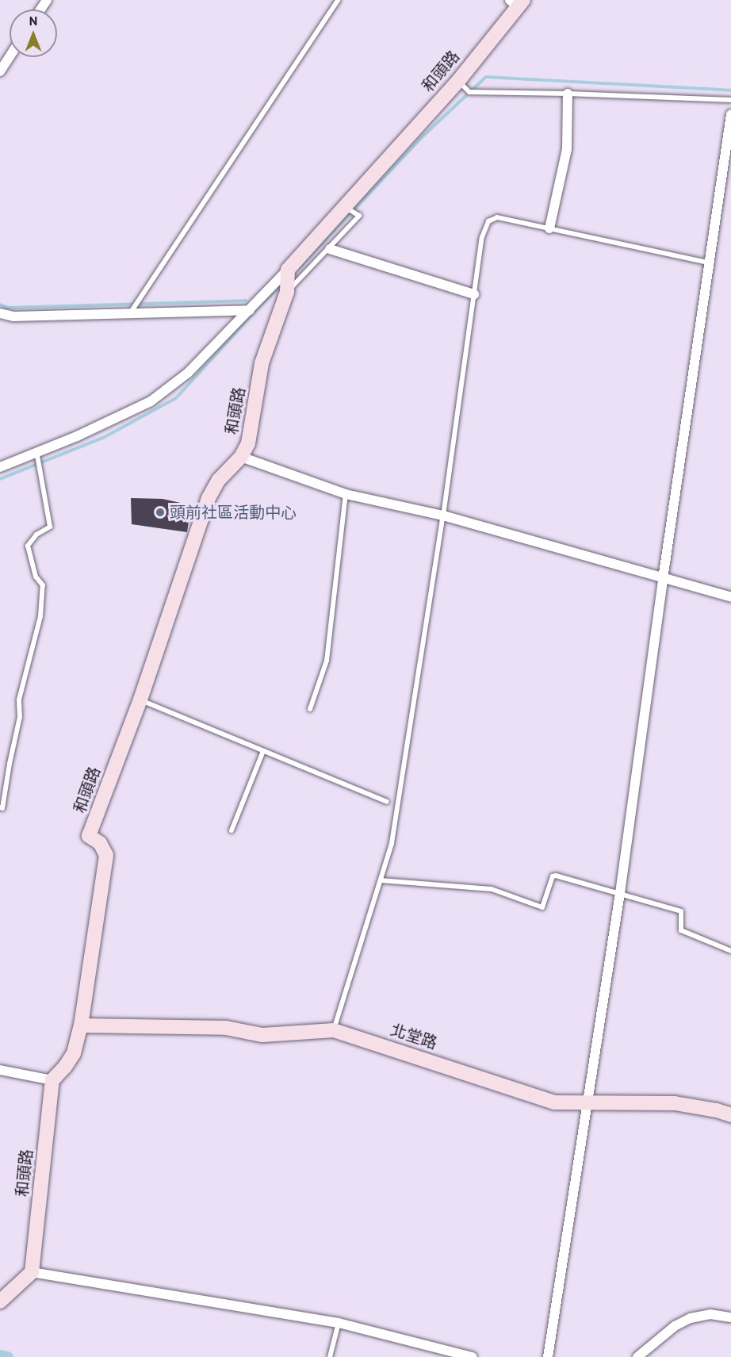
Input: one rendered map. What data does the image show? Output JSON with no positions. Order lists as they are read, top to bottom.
{
  "streets": {
    "street": ["和頭路", "北堂路"]
  },
  "crossings": [
    ["和頭路", "北堂路"]
  ],
  "places": ["頭前社區活動中心"],
  "north": "top"
}
